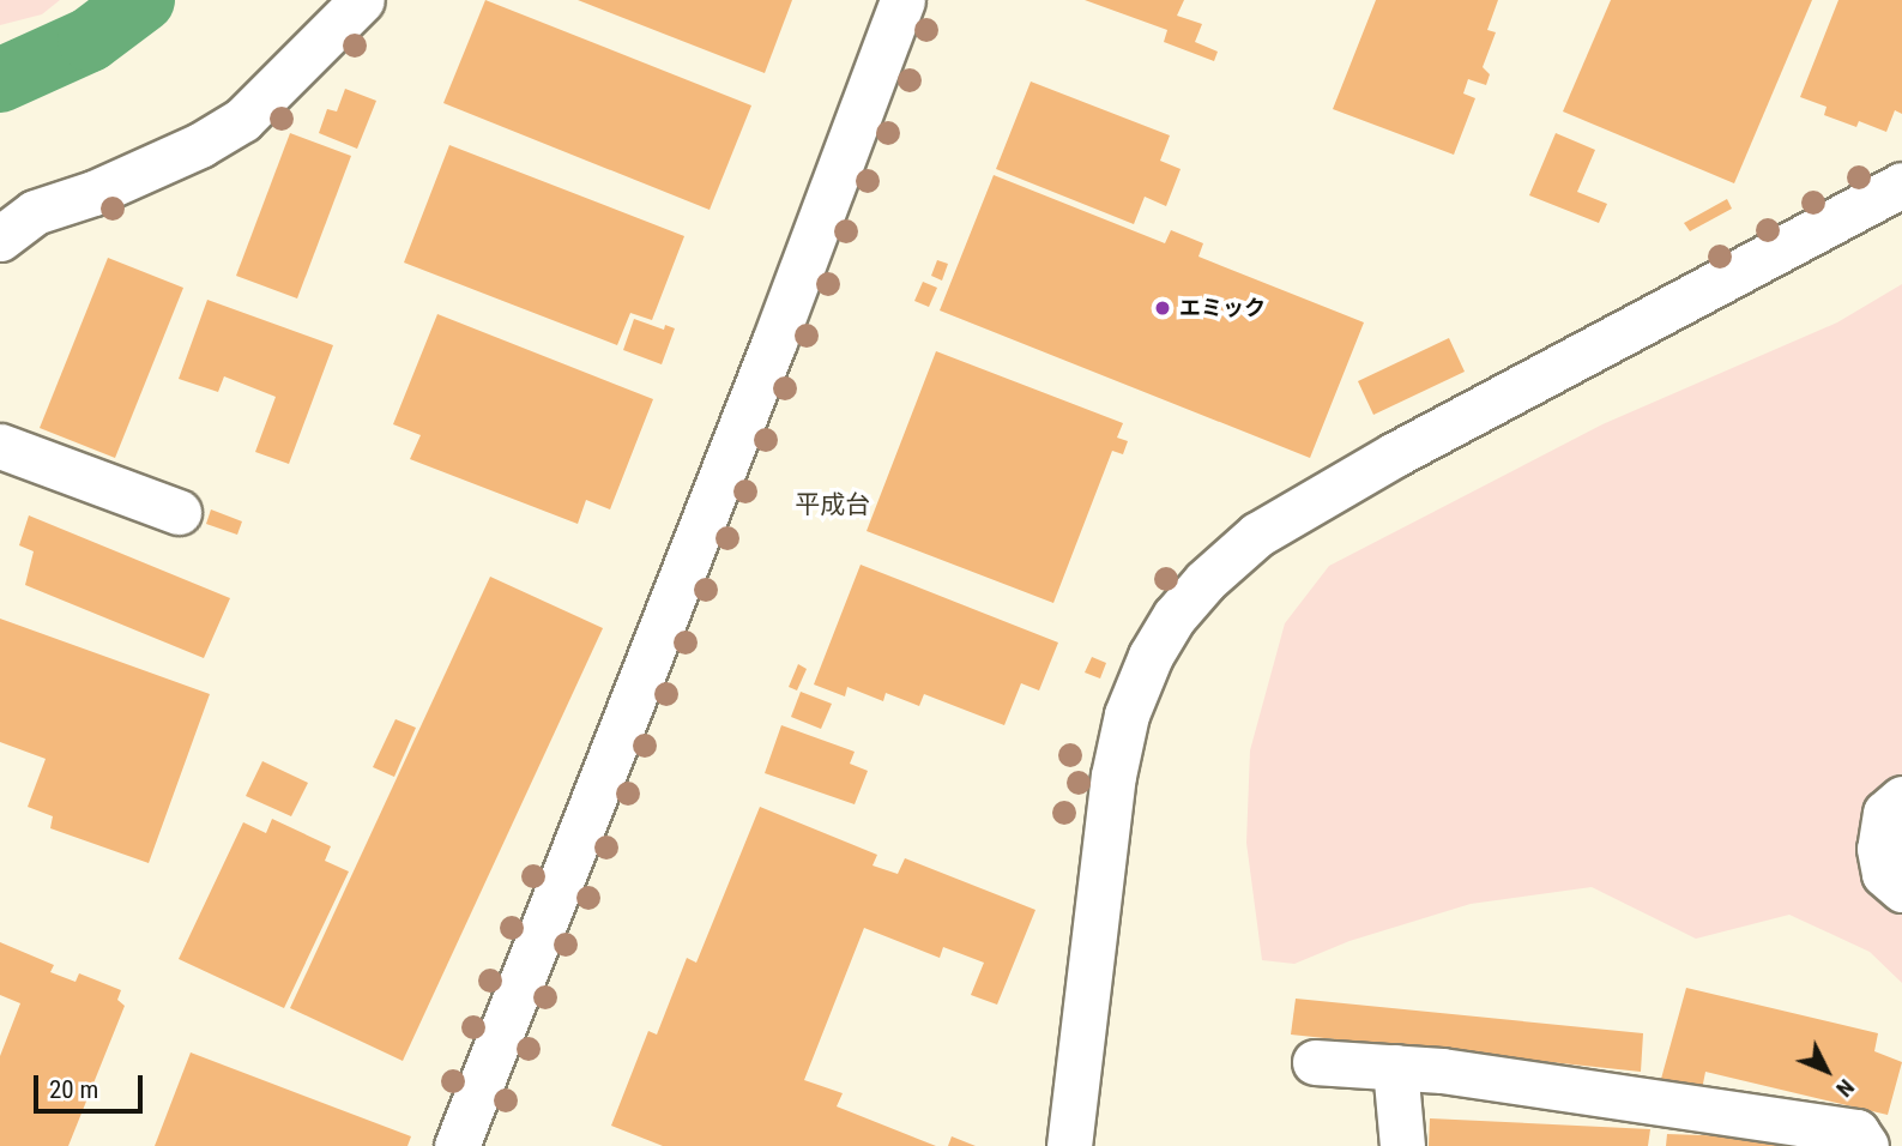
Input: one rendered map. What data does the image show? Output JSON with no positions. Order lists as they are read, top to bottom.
{
  "districts": ["平成台"],
  "places": ["エミック"],
  "scale_bar": "20 m",
  "north": "bottom right"
}
